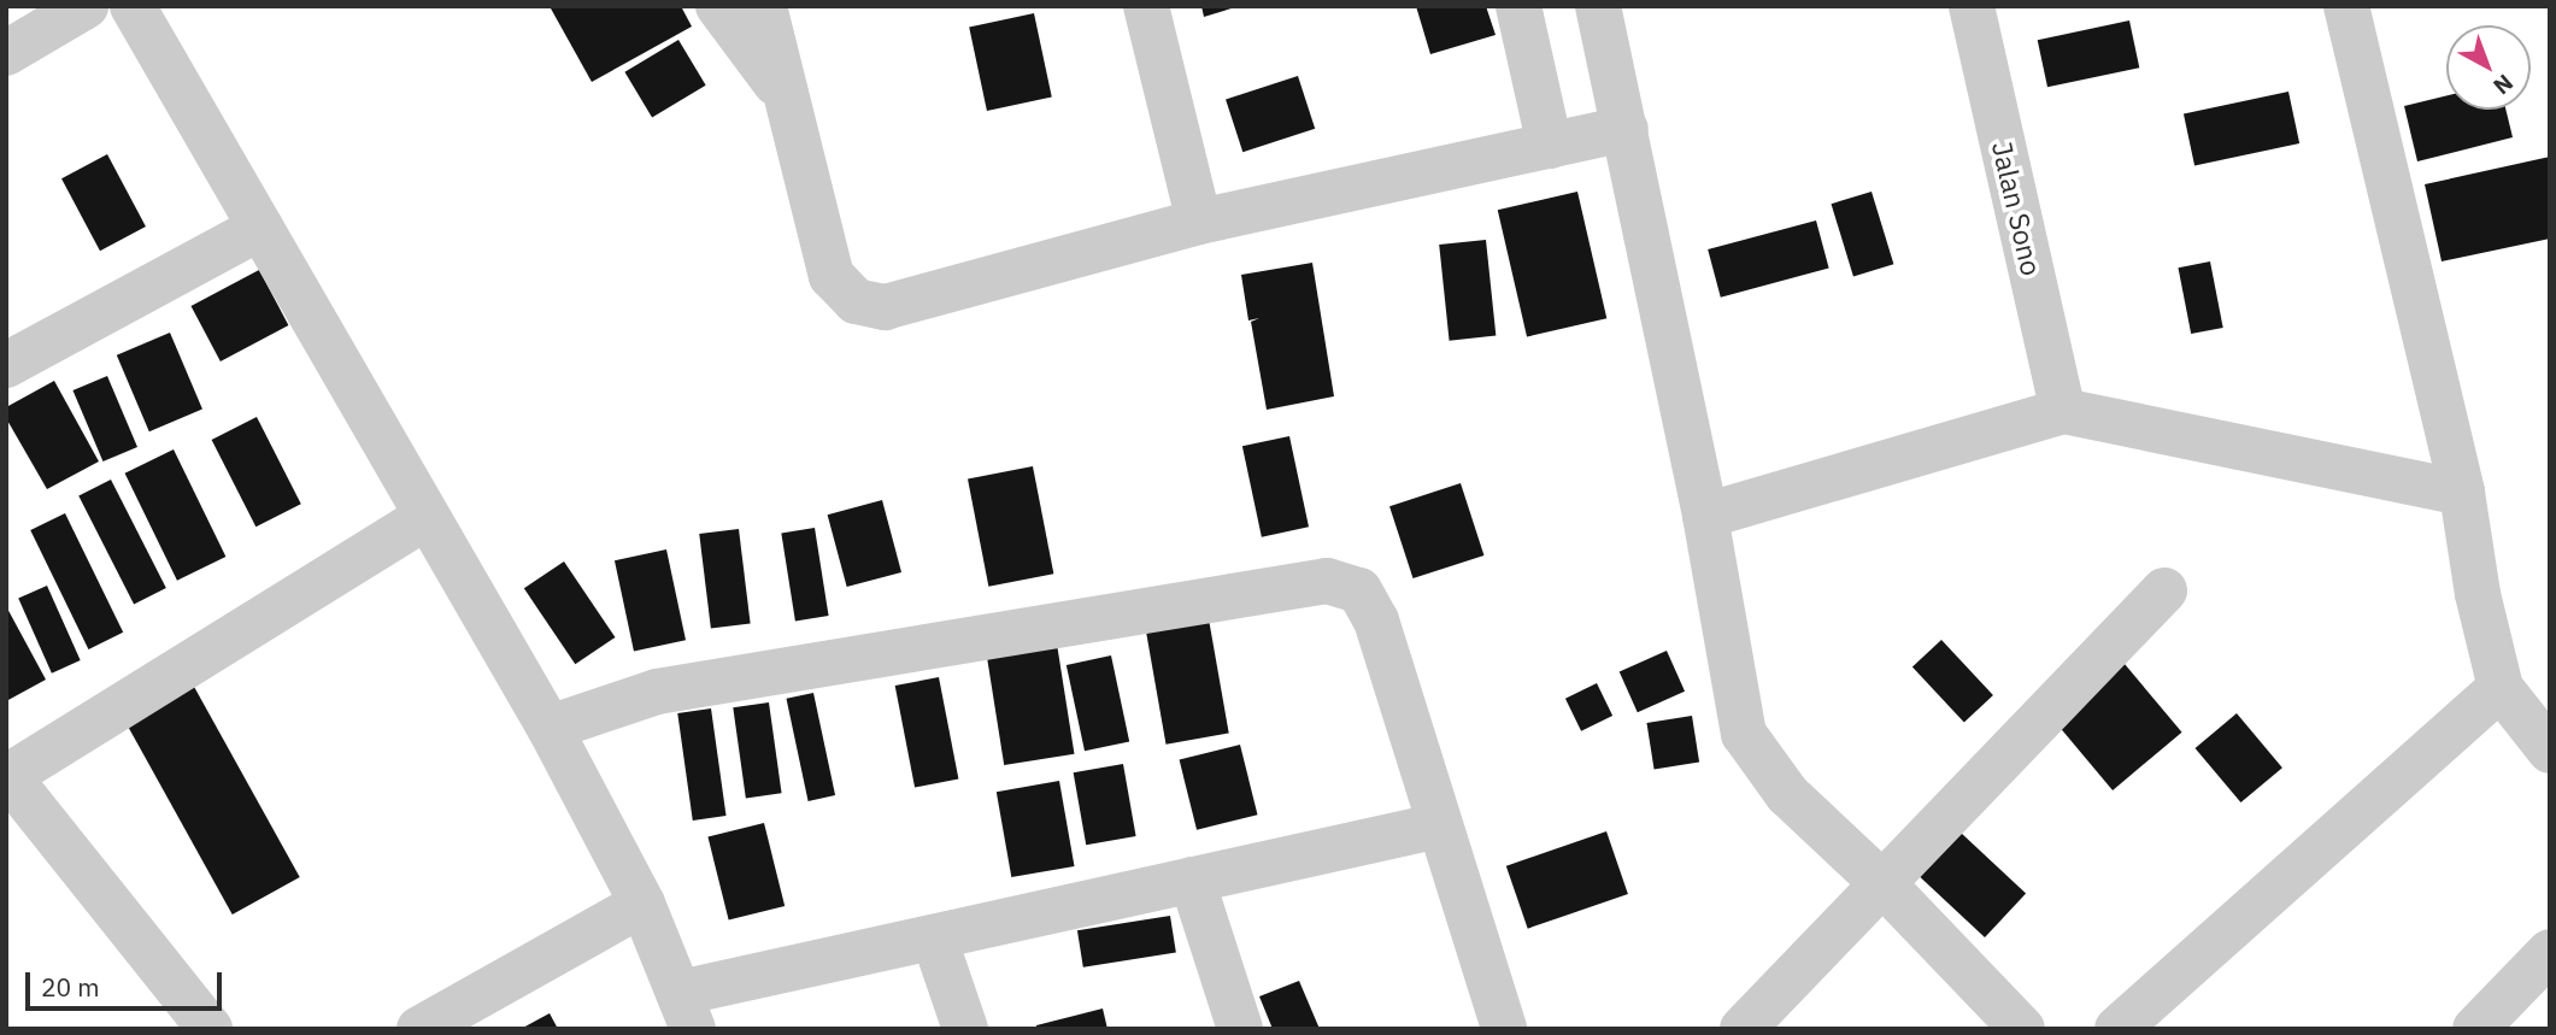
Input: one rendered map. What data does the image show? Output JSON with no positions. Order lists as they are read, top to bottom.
{
  "streets": {
    "street": ["Jalan Sono"]
  },
  "scale_bar": "20 m",
  "north": "bottom right"
}
